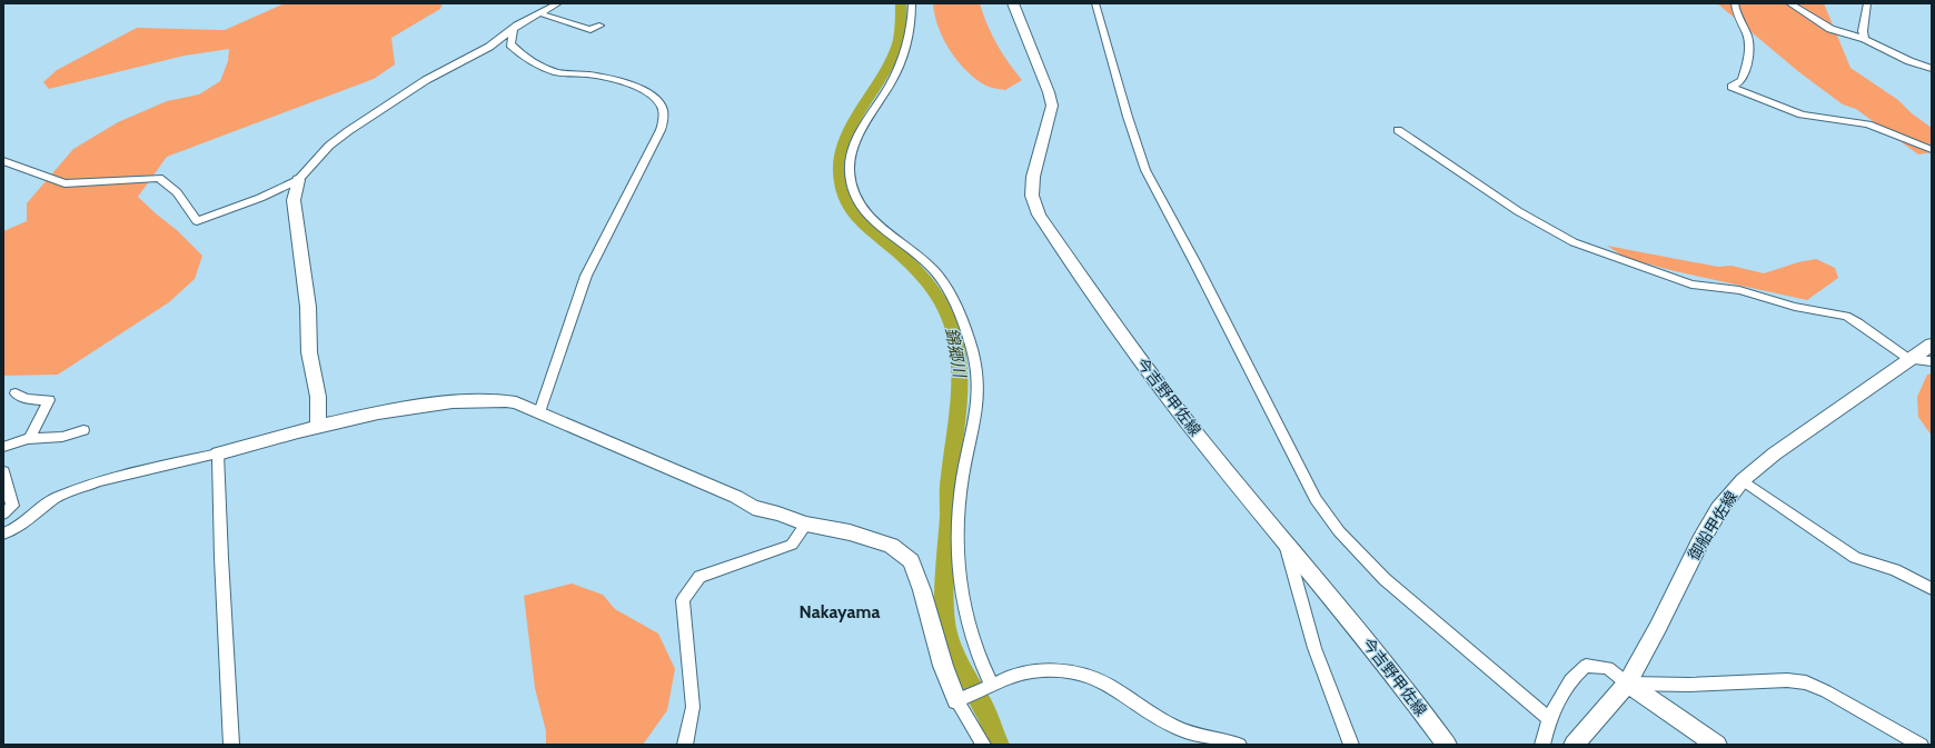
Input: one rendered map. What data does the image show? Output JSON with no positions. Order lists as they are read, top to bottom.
{
  "streets": {
    "main road": ["今吉野甲佐線", "御船甲佐線"]
  },
  "districts": ["Nakayama"],
  "water": ["錦郷川"]
}
